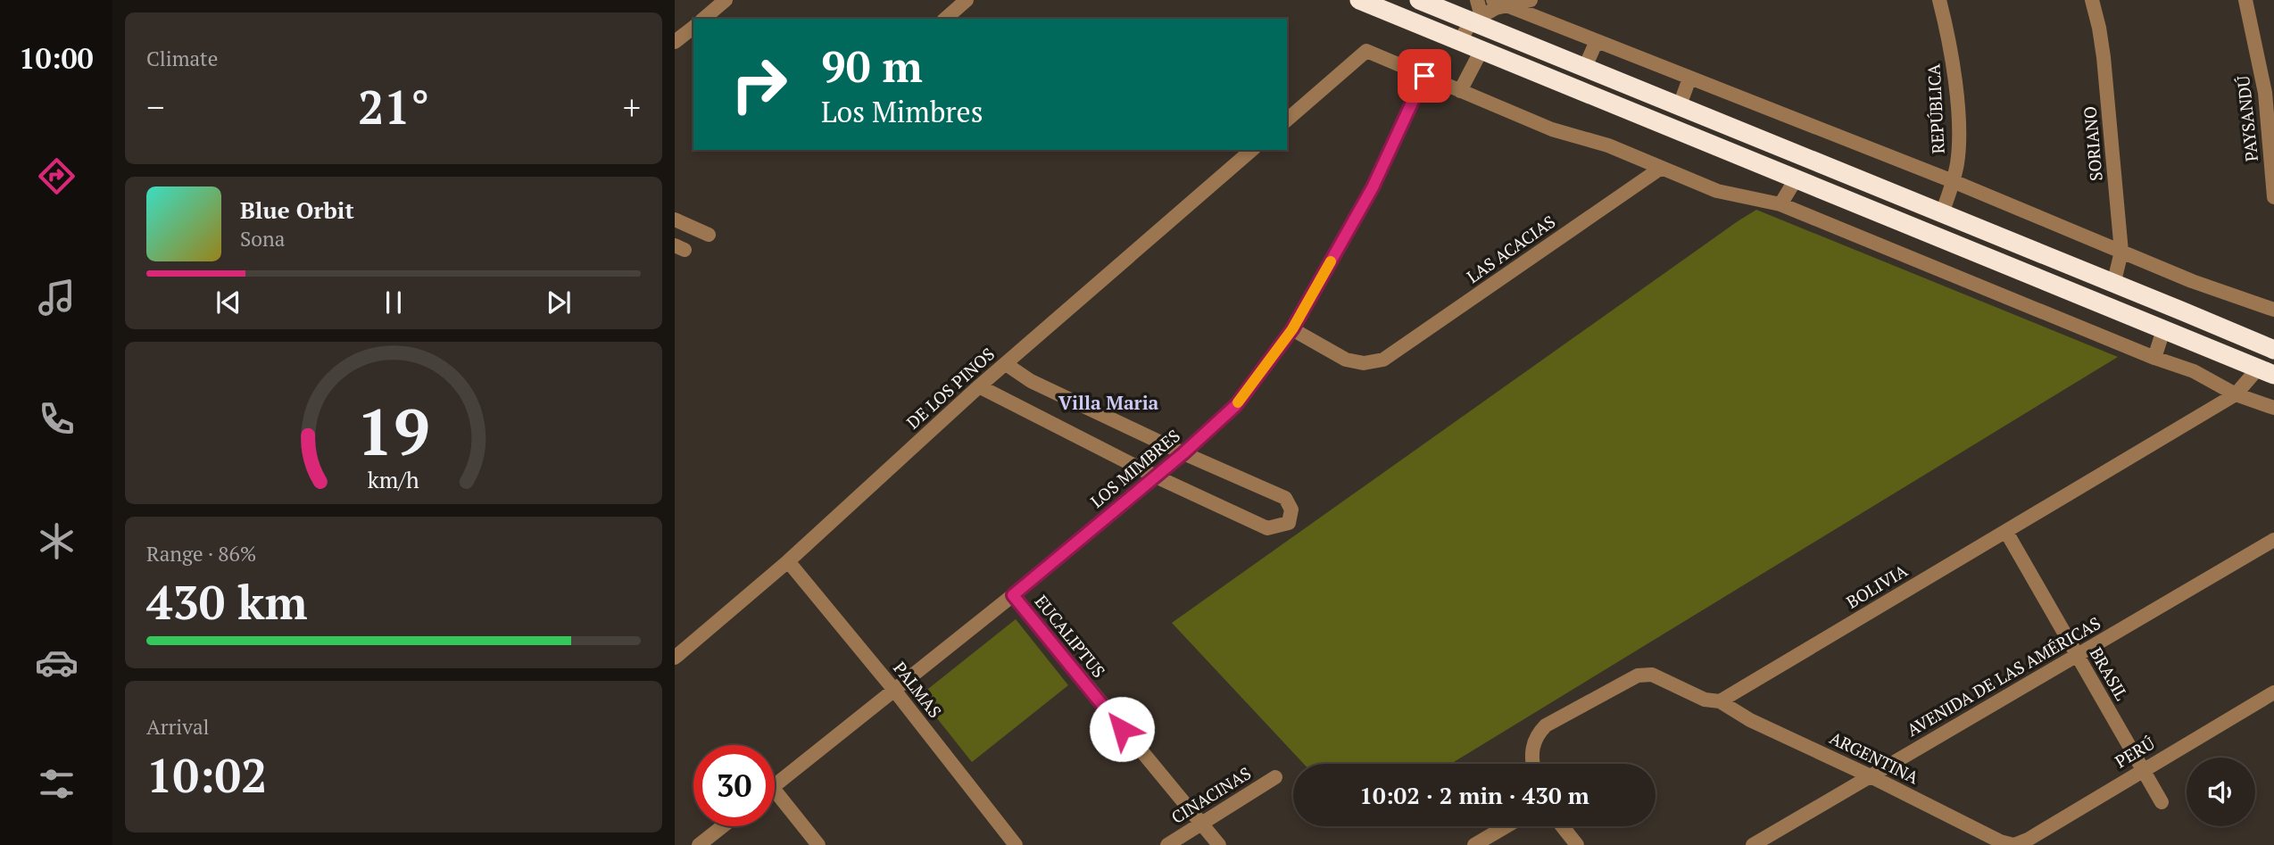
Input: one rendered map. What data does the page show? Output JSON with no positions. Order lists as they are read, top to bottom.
{
  "streets": {
    "street": [
      "REPÚBLICA",
      "PAYSANDÚ",
      "SORIANO",
      "LAS ACACIAS",
      "DE LOS PINOS",
      "LOS MIMBRES",
      "BOLIVIA",
      "EUCALIPTUS",
      "BRASIL",
      "AVENIDA DE LAS AMÉRICAS",
      "PALMAS",
      "PERÚ",
      "ARGENTINA",
      "CINACINAS"
    ]
  },
  "crossings": [
    ["LAS ACACIAS", "LOS MIMBRES"],
    ["DE LOS PINOS", "PALMAS"],
    ["LOS MIMBRES", "EUCALIPTUS"],
    ["LOS MIMBRES", "PALMAS"],
    ["BOLIVIA", "BRASIL"],
    ["BOLIVIA", "ARGENTINA"],
    ["EUCALIPTUS", "CINACINAS"],
    ["BRASIL", "AVENIDA DE LAS AMÉRICAS"],
    ["BRASIL", "PERÚ"],
    ["AVENIDA DE LAS AMÉRICAS", "ARGENTINA"],
    ["PERÚ", "ARGENTINA"]
  ],
  "districts": ["Villa Maria"],
  "page": {
    "tabs": "10:00",
    "tile": [
      "Climate",
      ["Range · 86%", "430 km"],
      ["Arrival", "10:02"]
    ],
    "turn": ["90 m", "Los Mimbres"],
    "heat": ["−", "21°", "+"],
    "song": ["Blue Orbit", "Sona"],
    "limit": "30",
    "trip": "10:02 · 2 min · 430 m",
    "gauge": ["19", "km/h"]
  }
}
